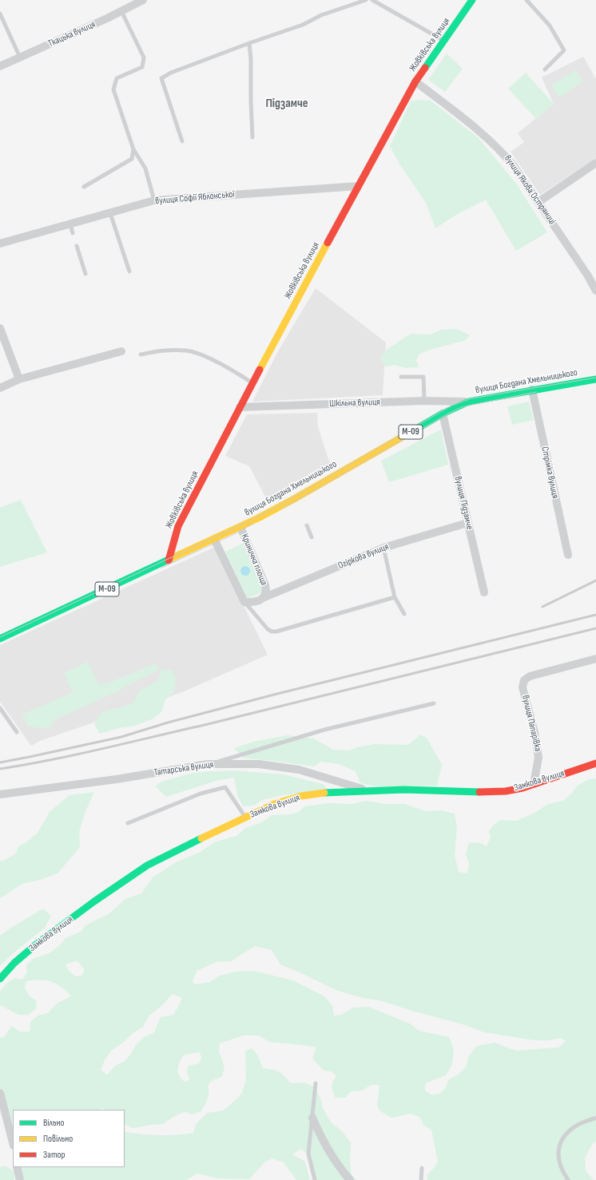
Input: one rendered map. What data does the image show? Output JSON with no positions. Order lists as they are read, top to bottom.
{
  "streets": {
    "street": [
      "Ткацька вулиця",
      "Жовківська вулиця",
      "вулиця Якова Остряниці",
      "вулиця Софії Яблонської",
      "вулиця Богдана Хмельницького",
      "Шкільна вулиця",
      "М-09",
      "Стрімка вулиця",
      "вулиця Підзамче",
      "Огіркова вулиця",
      "Кринична площа",
      "вулиця Папарівка",
      "Татарська вулиця",
      "Замкова вулиця"
    ]
  },
  "crossings": [
    ["Жовківська вулиця", "вулиця Якова Остряниці"],
    ["Жовківська вулиця", "вулиця Софії Яблонської"],
    ["Жовківська вулиця", "вулиця Богдана Хмельницького"],
    ["Жовківська вулиця", "Шкільна вулиця"],
    ["вулиця Богдана Хмельницького", "Шкільна вулиця"],
    ["вулиця Богдана Хмельницького", "Стрімка вулиця"],
    ["вулиця Богдана Хмельницького", "вулиця Підзамче"],
    ["вулиця Богдана Хмельницького", "Кринична площа"],
    ["вулиця Підзамче", "Огіркова вулиця"],
    ["Огіркова вулиця", "Кринична площа"],
    ["вулиця Папарівка", "Замкова вулиця"],
    ["Татарська вулиця", "Замкова вулиця"]
  ],
  "districts": ["Підзамче"],
  "legend": ["Вільно", "Повільно", "Затор"]
}
